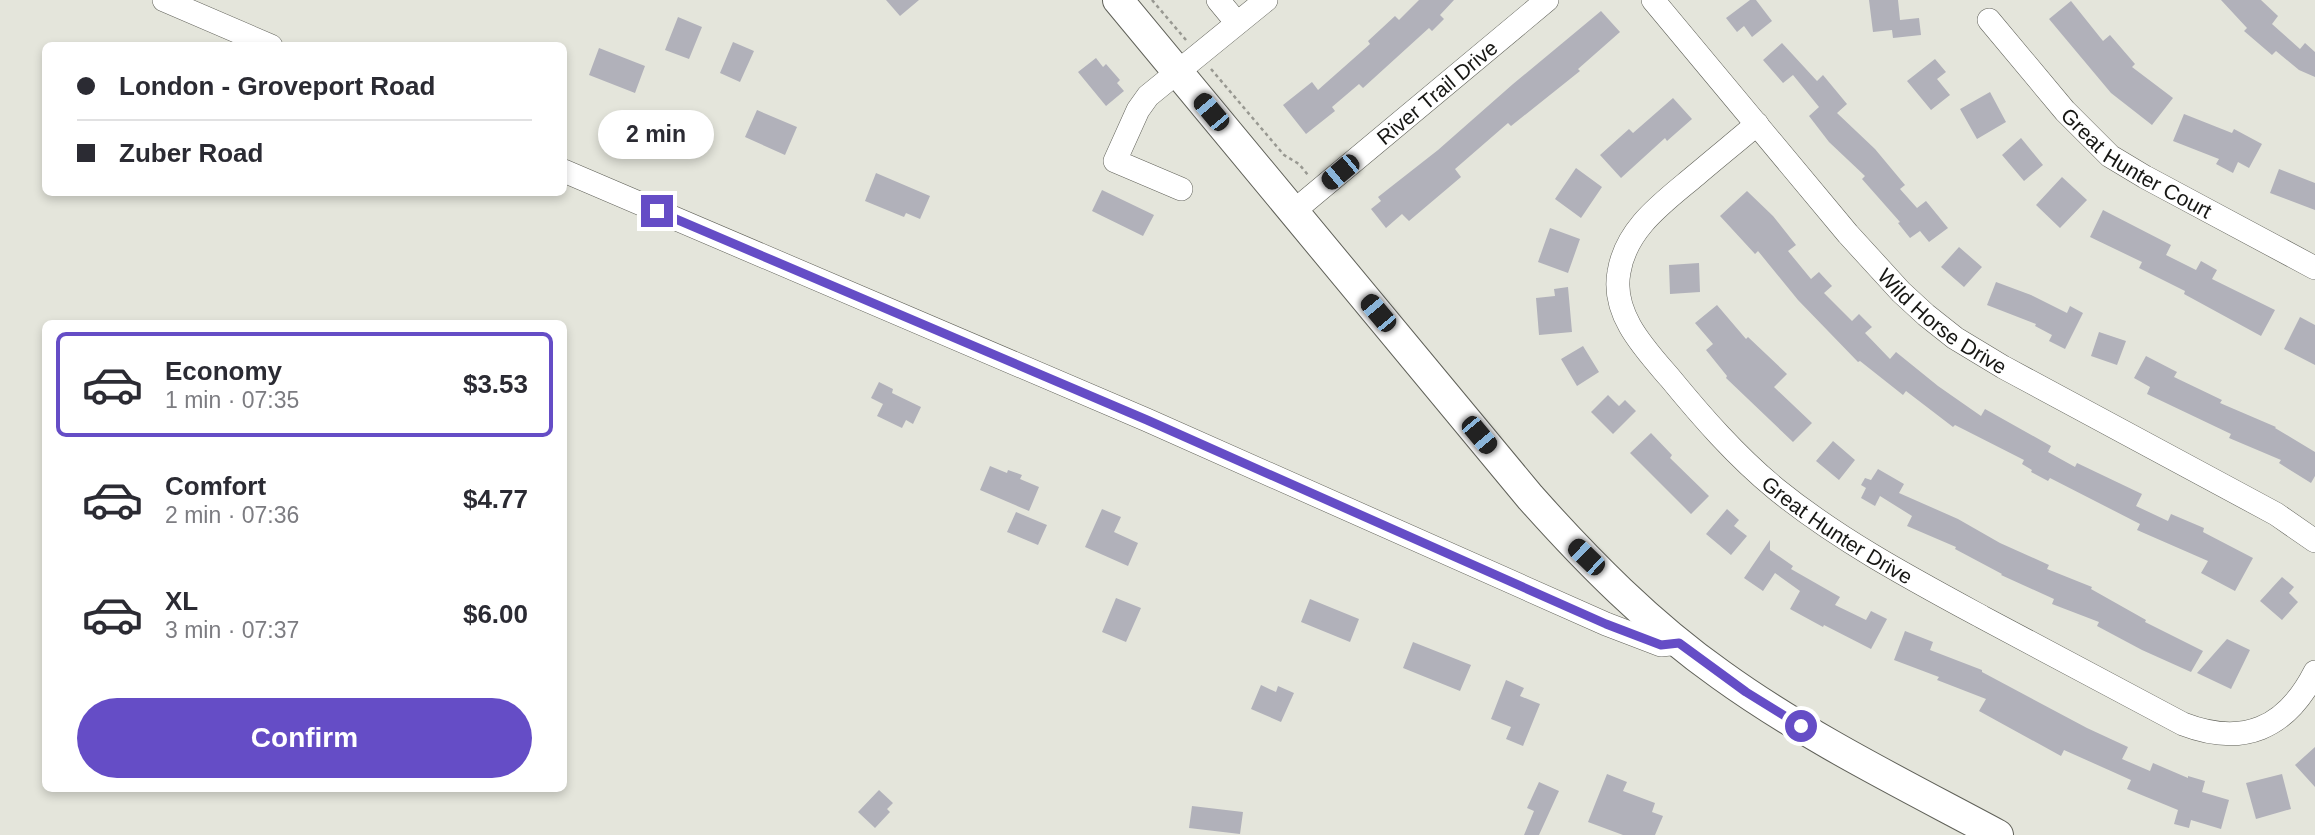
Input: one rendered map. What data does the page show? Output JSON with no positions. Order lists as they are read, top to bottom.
{
  "streets": {
    "street": [
      "River Trail Drive",
      "Great Hunter Court",
      "Wild Horse Drive",
      "Great Hunter Drive"
    ]
  },
  "crossings": [
    ["Wild Horse Drive", "Great Hunter Drive"]
  ],
  "page": {
    "banner": ["London - Groveport Road", "Zuber Road"],
    "bubble": "2 min",
    "list": [
      {
        "name": "Economy",
        "note": "1 min · 07:35",
        "value": "$3.53"
      },
      {
        "name": "Comfort",
        "note": "2 min · 07:36",
        "value": "$4.77"
      },
      {
        "name": "XL",
        "note": "3 min · 07:37",
        "value": "$6.00"
      }
    ],
    "buttons": "Confirm"
  }
}
